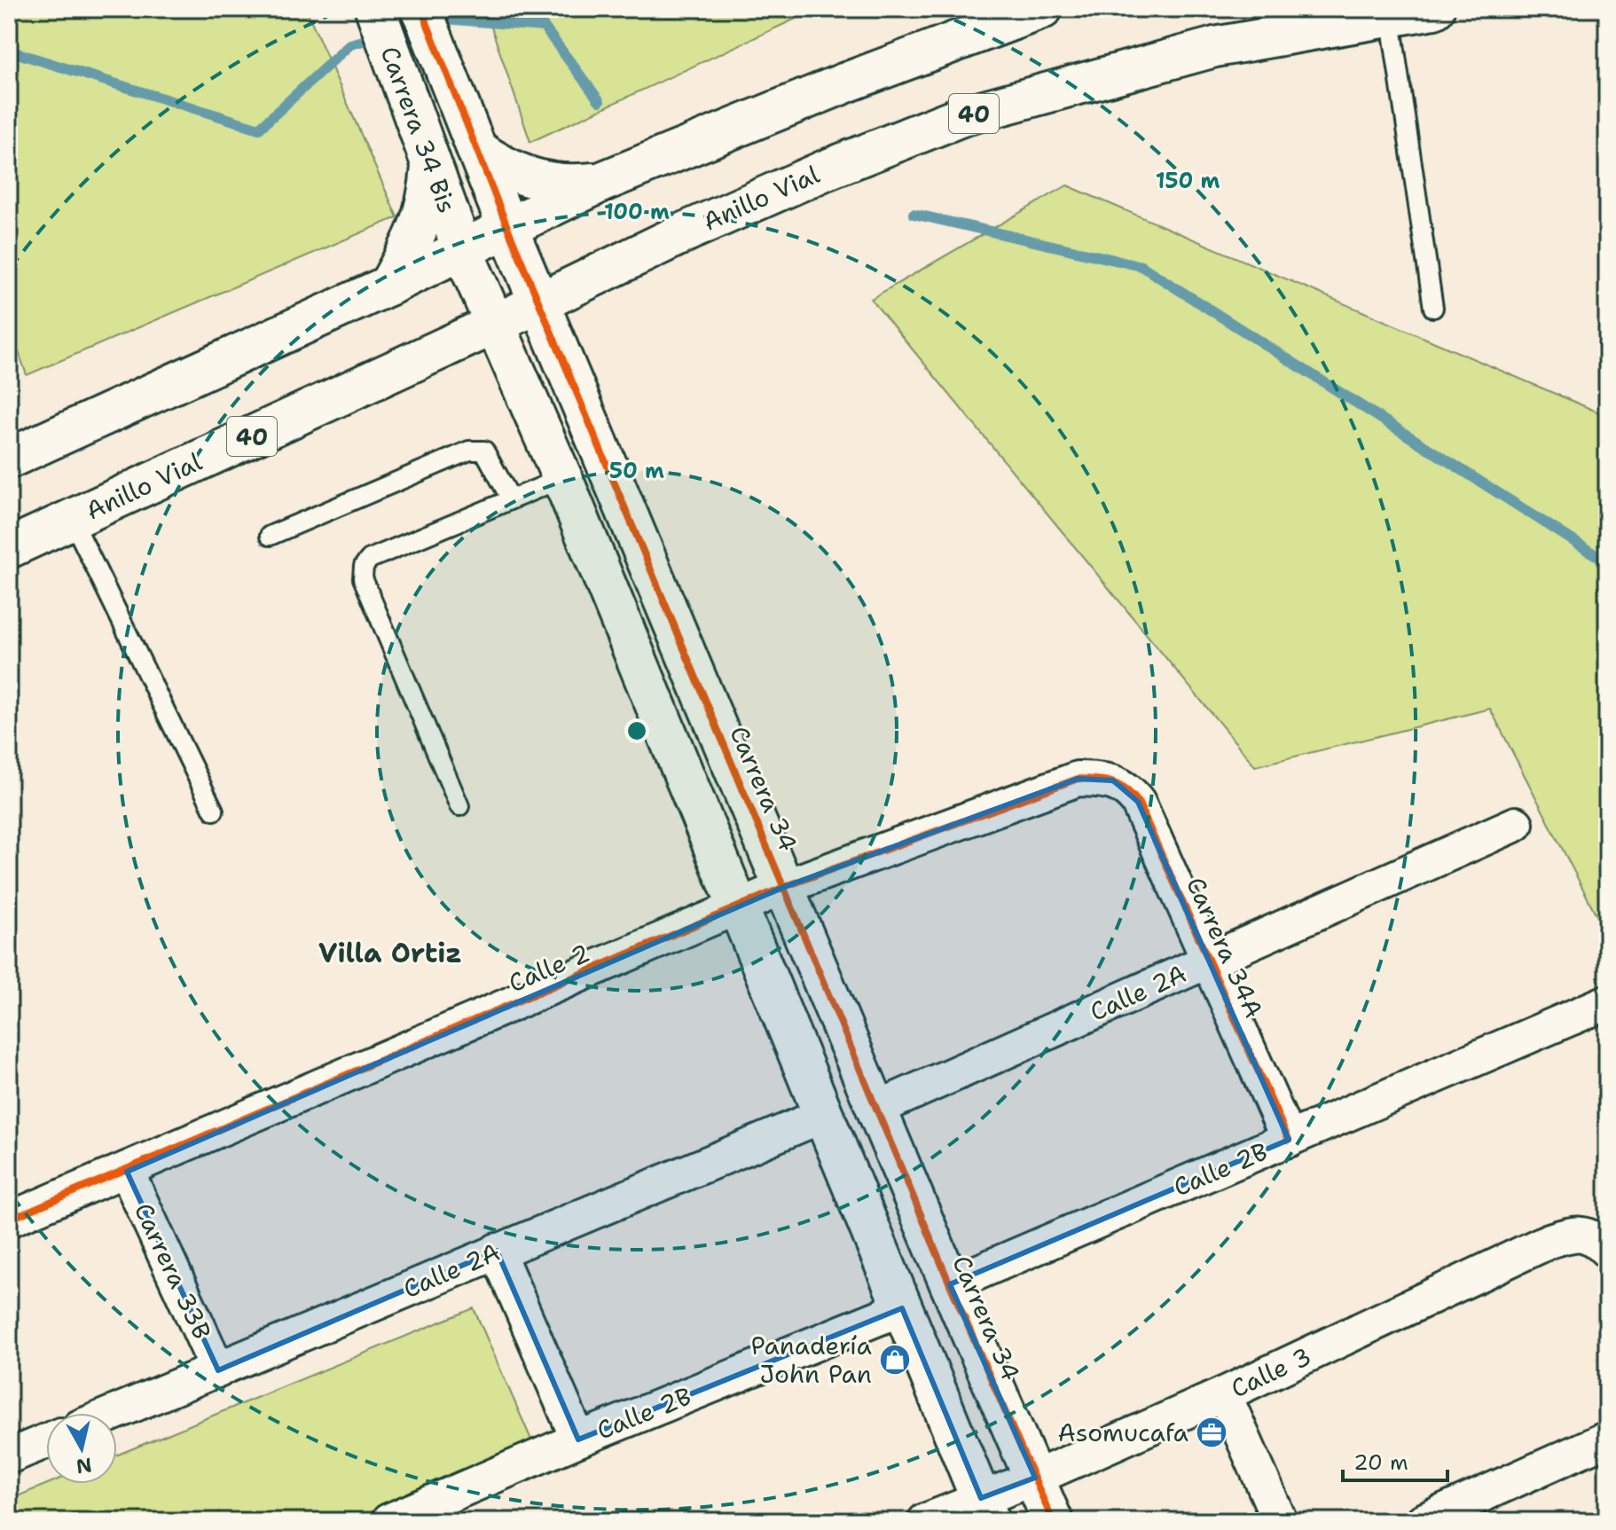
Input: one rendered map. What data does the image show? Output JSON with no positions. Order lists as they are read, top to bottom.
{
  "streets": {
    "main road": [
      "40",
      "Carrera 34 Bis",
      "Anillo Vial",
      "Carrera 34"
    ],
    "street": [
      "Carrera 34A",
      "Calle 2",
      "Calle 2A",
      "Calle 2B",
      "Carrera 33B",
      "Calle 3"
    ]
  },
  "crossings": [
    ["Carrera 34 Bis", "Carrera 34"],
    ["Anillo Vial", "Carrera 34"],
    ["Carrera 34", "Calle 2"],
    ["Carrera 34", "Calle 2A"],
    ["Carrera 34", "Calle 2B"],
    ["Carrera 34", "Calle 3"],
    ["Carrera 34A", "Calle 2"],
    ["Carrera 34A", "Calle 2A"],
    ["Carrera 34A", "Calle 2B"],
    ["Calle 2", "Carrera 33B"],
    ["Calle 2A", "Carrera 33B"]
  ],
  "districts": ["Villa Ortiz"],
  "places": {
    "shop": ["Panadería John Pan"],
    "office": ["Asomucafa"]
  },
  "scale_bar": "20 m",
  "north": "bottom",
  "rings": ["150 m", "100 m", "50 m"]
}
